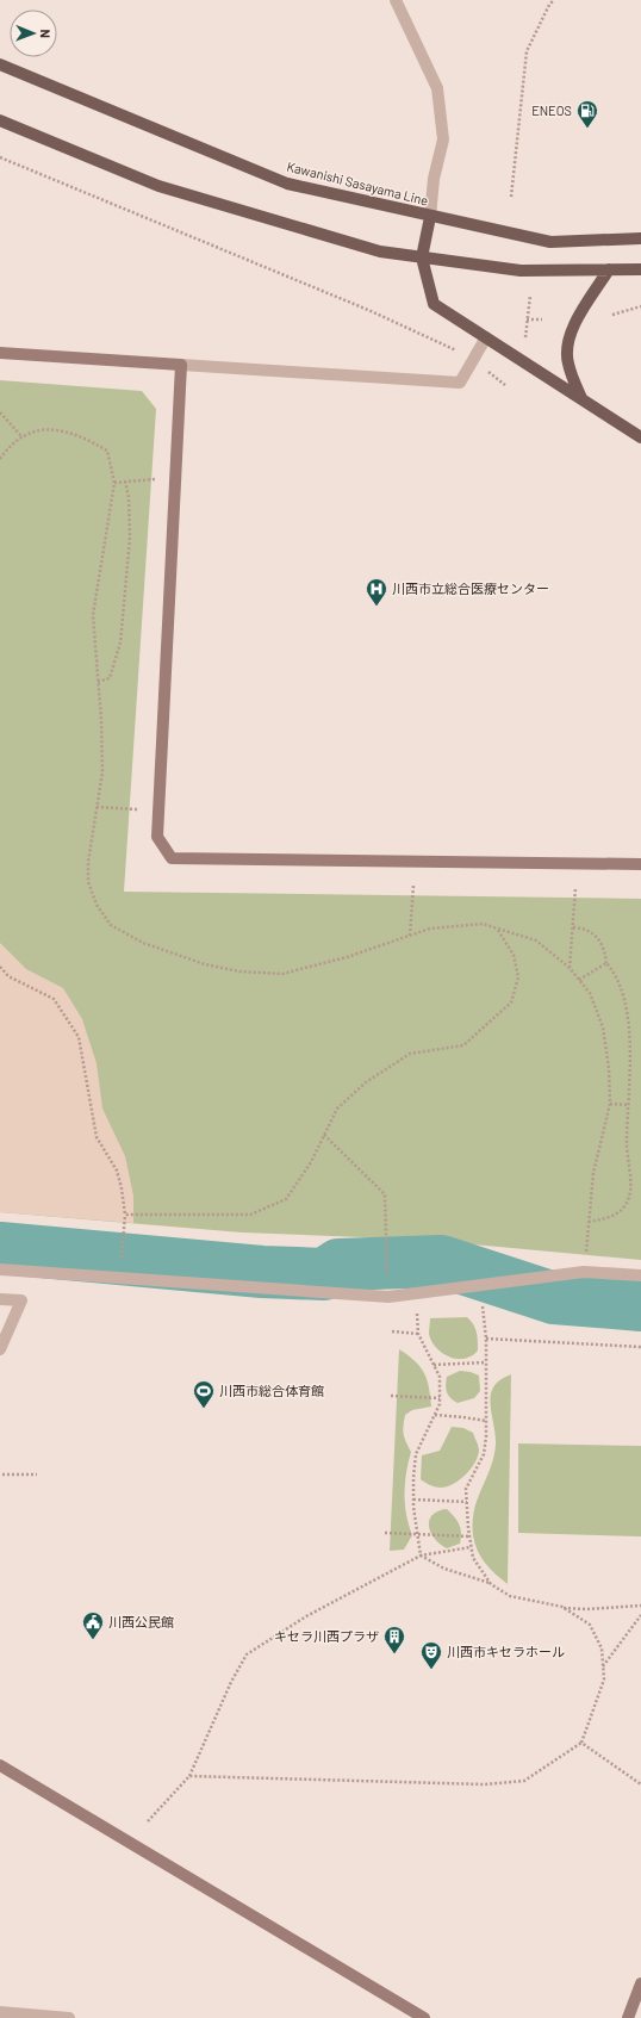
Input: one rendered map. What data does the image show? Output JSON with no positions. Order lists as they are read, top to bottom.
{
  "streets": {
    "main road": ["Kawanishi Sasayama Line"]
  },
  "places": {
    "fuel station": ["ENEOS"],
    "hospital": ["川西市立総合医療センター"],
    "sports": ["川西市総合体育館"],
    "public building": ["川西公民館"],
    "building": ["キセラ川西プラザ"],
    "theatre": ["川西市キセラホール"]
  },
  "north": "right"
}
